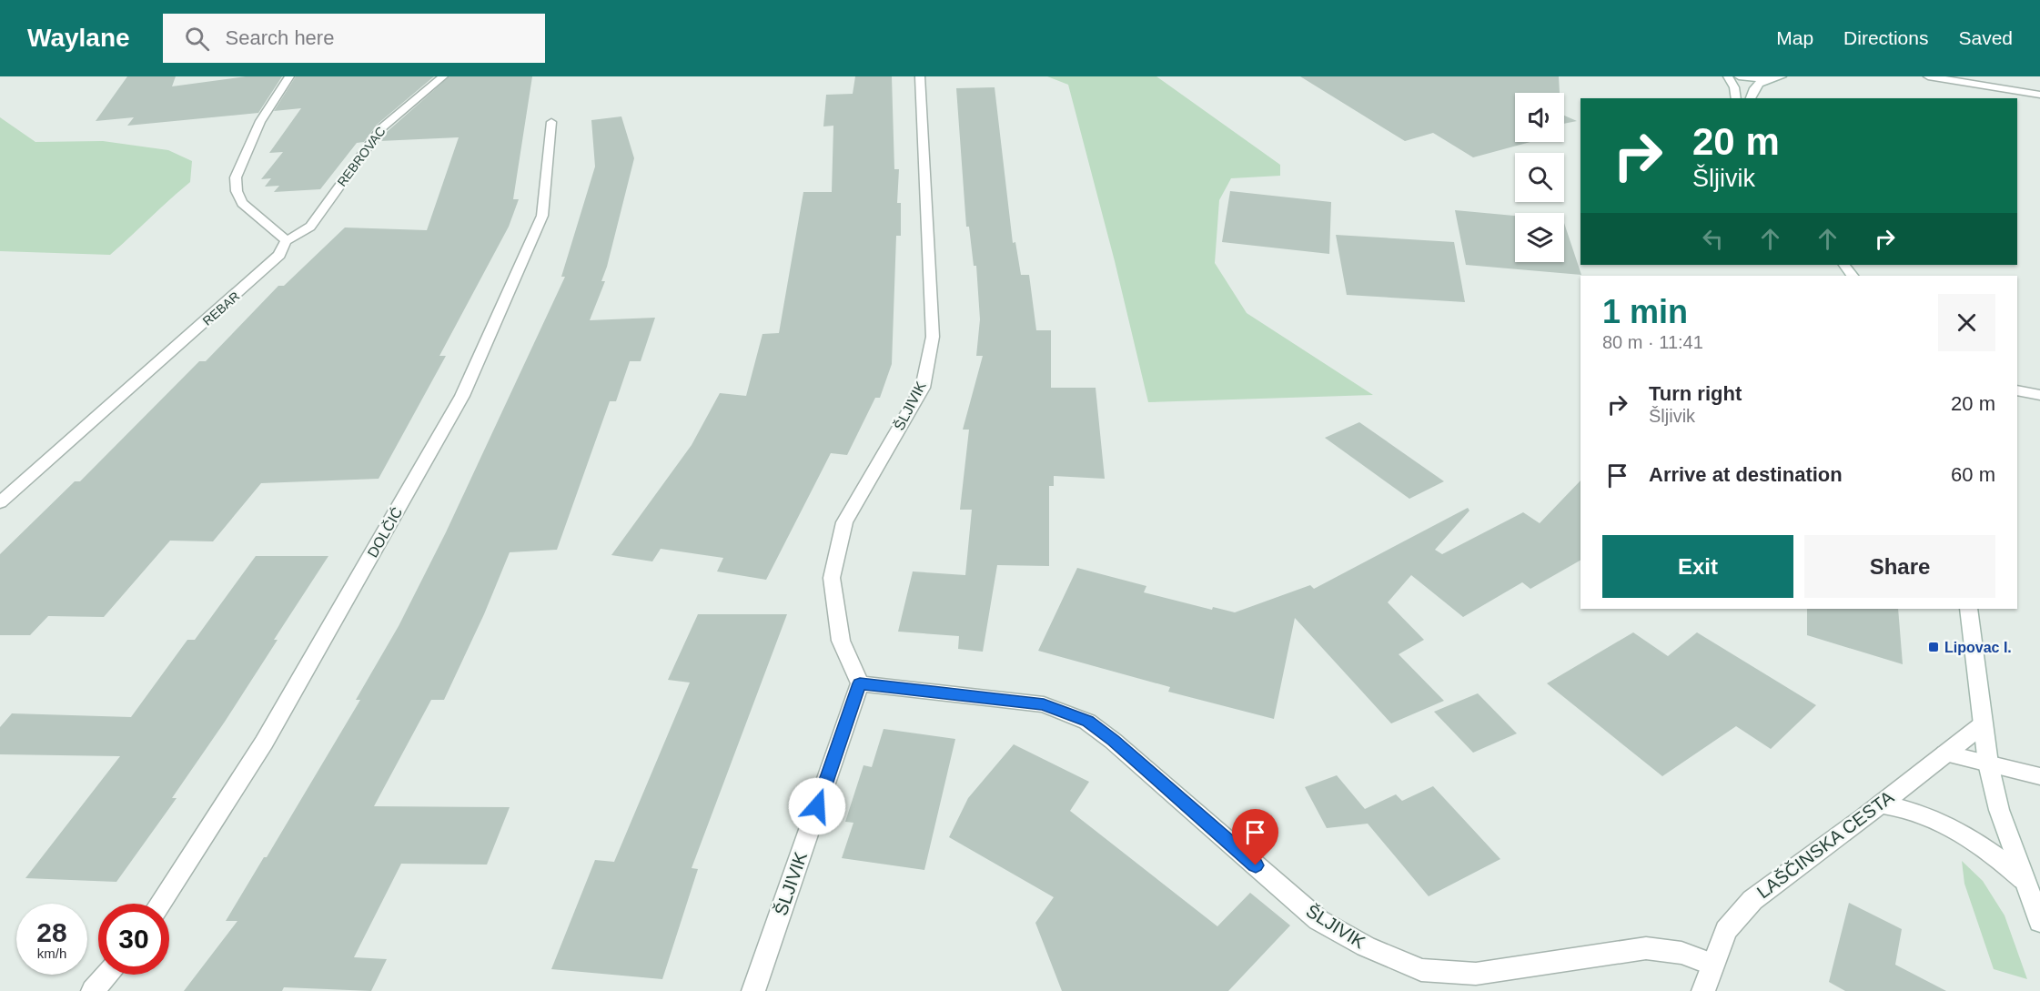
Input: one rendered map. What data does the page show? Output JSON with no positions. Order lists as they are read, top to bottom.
{
  "streets": {
    "street": [
      "REBROVAC",
      "REBAR",
      "ŠLJIVIK",
      "DOLČIĆ",
      "LAŠČINSKA CESTA"
    ]
  },
  "crossings": [
    ["REBROVAC", "REBAR"],
    ["ŠLJIVIK", "LAŠČINSKA CESTA"]
  ],
  "places": {
    "transit": ["Lipovac I."]
  },
  "page": {
    "header": "Waylane",
    "search": "Search here",
    "nav": ["Map", "Directions", "Saved"],
    "turn": ["20 m", "Šljivik"],
    "heading": ["1 min", "80 m · 11:41"],
    "list": [
      {
        "name": "Turn right",
        "note": "Šljivik",
        "value": "20 m"
      },
      {
        "name": "Arrive at destination",
        "value": "60 m"
      }
    ],
    "buttons": ["Exit", "Share"],
    "speed": "28 km/h",
    "limit": "30"
  }
}
